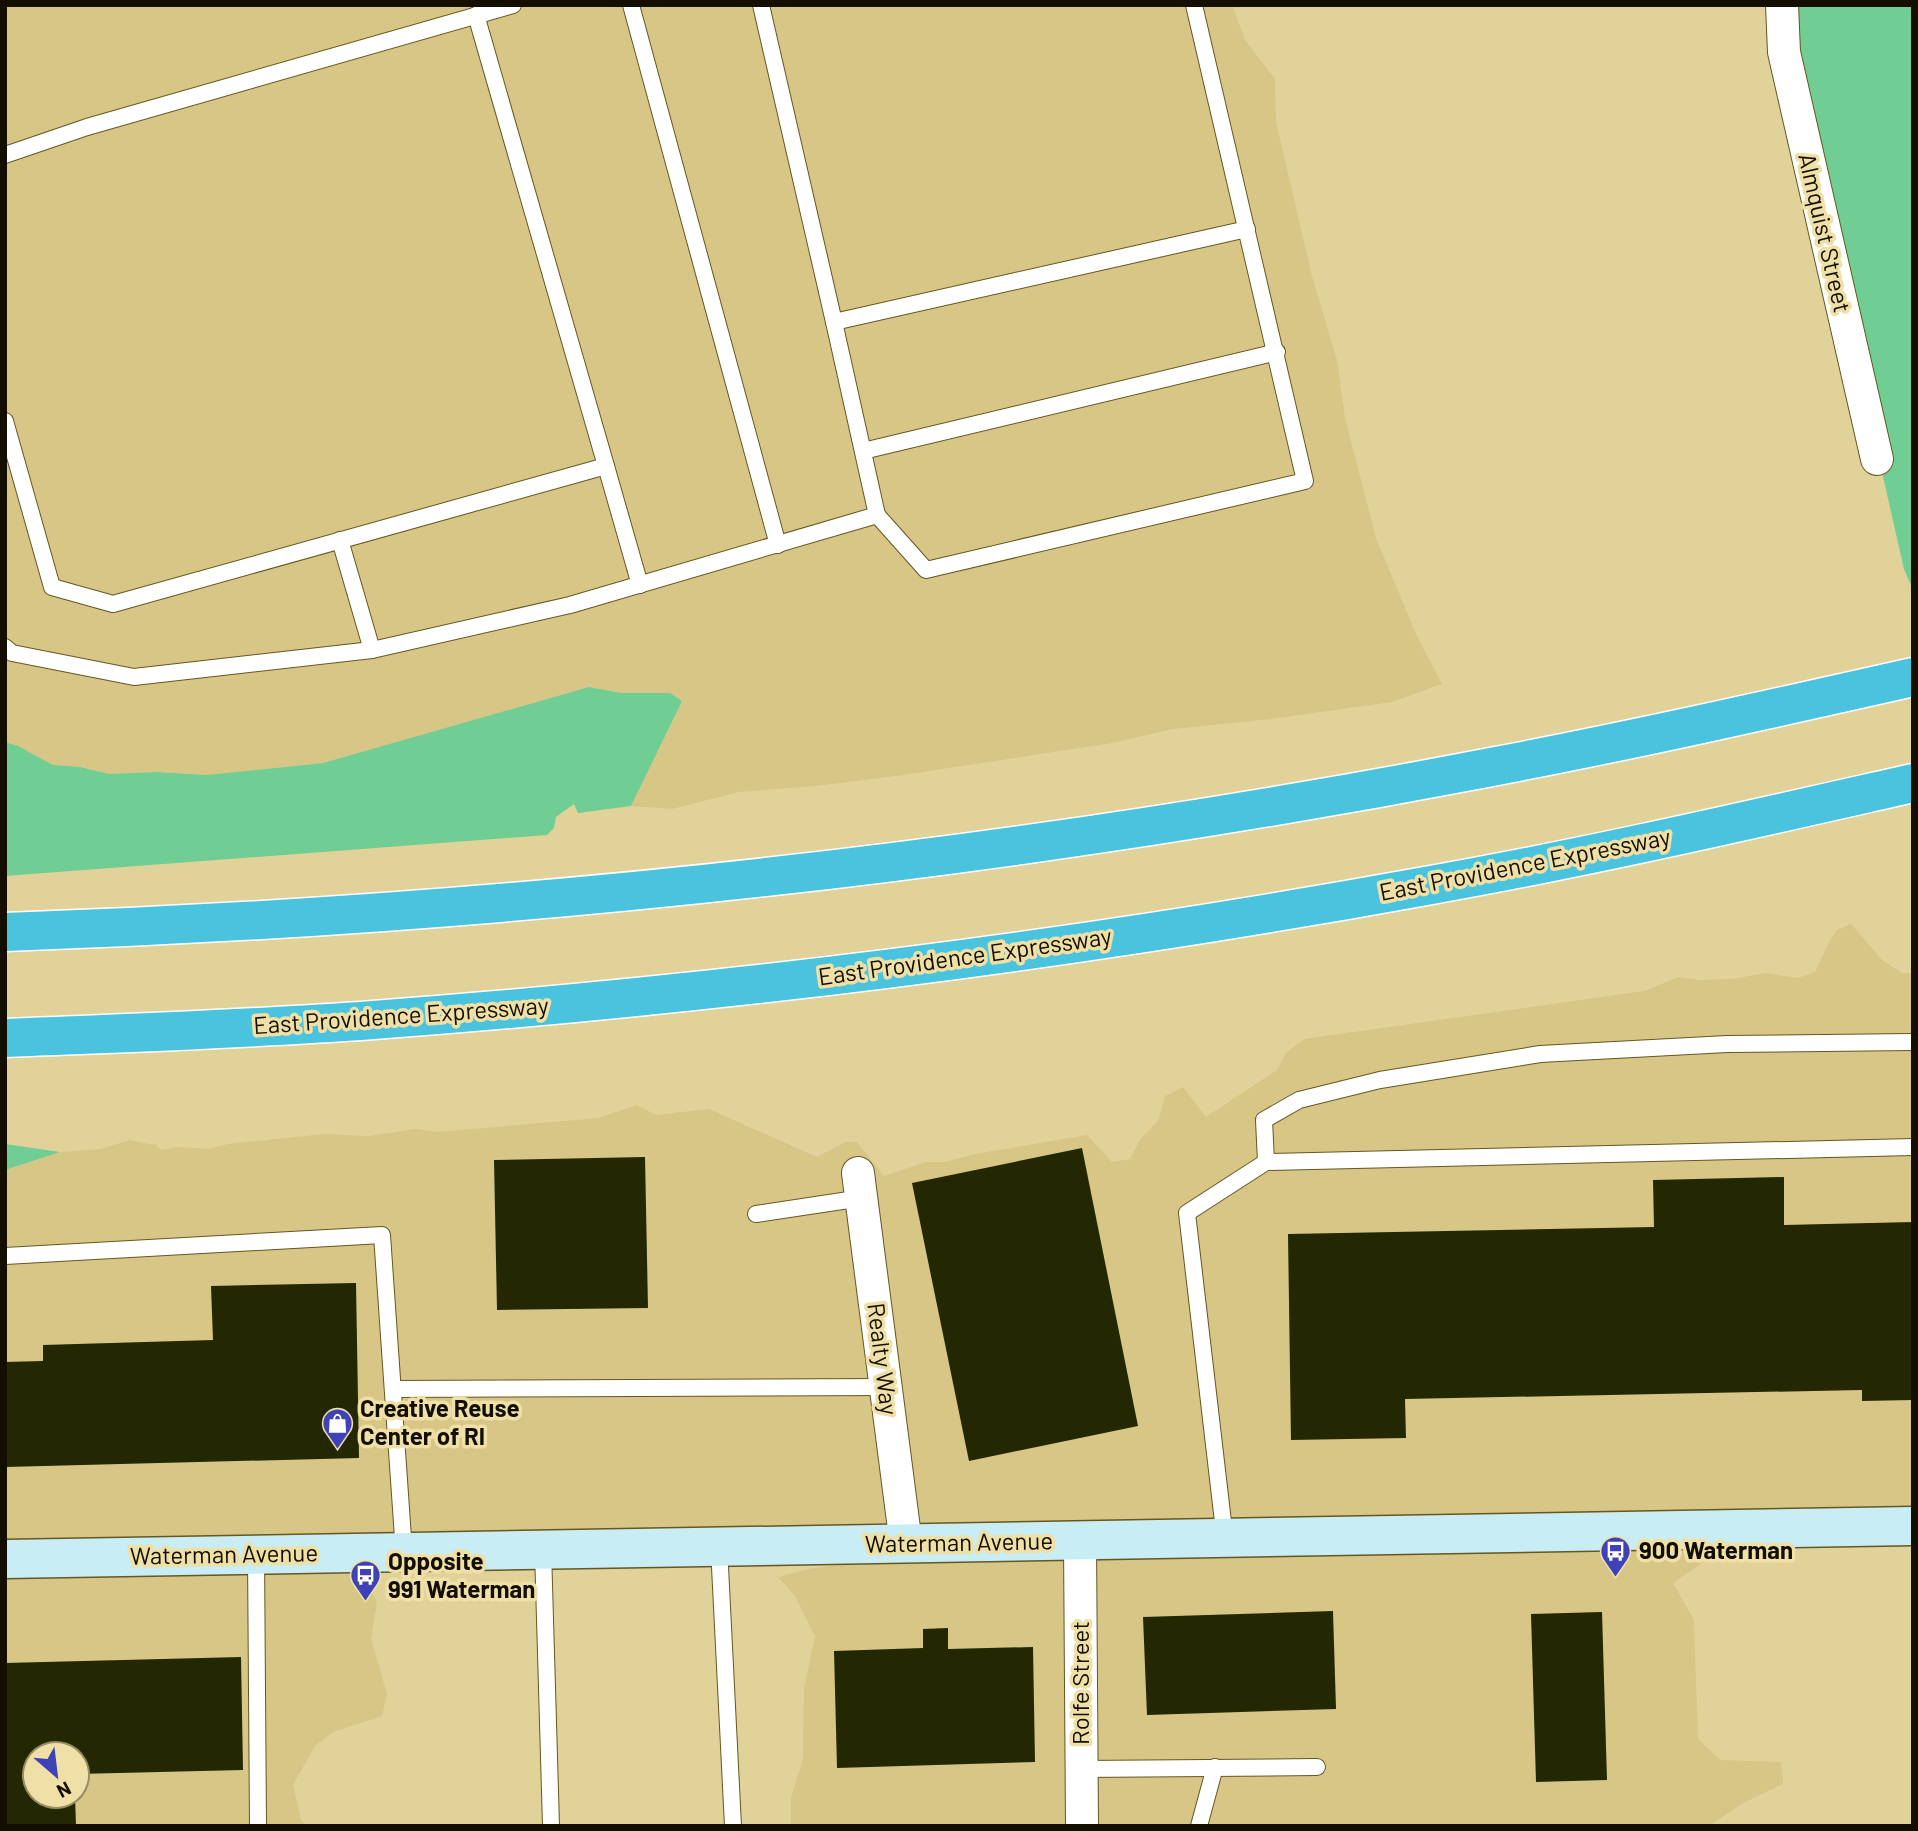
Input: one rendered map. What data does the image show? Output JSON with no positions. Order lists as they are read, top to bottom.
{
  "streets": {
    "highway": ["East Providence Expressway"],
    "main road": ["Waterman Avenue"],
    "street": ["Almquist Street", "Realty Way", "Rolfe Street"]
  },
  "crossings": [
    ["Realty Way", "Waterman Avenue"],
    ["Waterman Avenue", "Rolfe Street"]
  ],
  "places": {
    "shop": ["Creative Reuse Center of RI"],
    "bus stop": ["900 Waterman", "Opposite 991 Waterman"]
  },
  "north": "bottom right"
}
